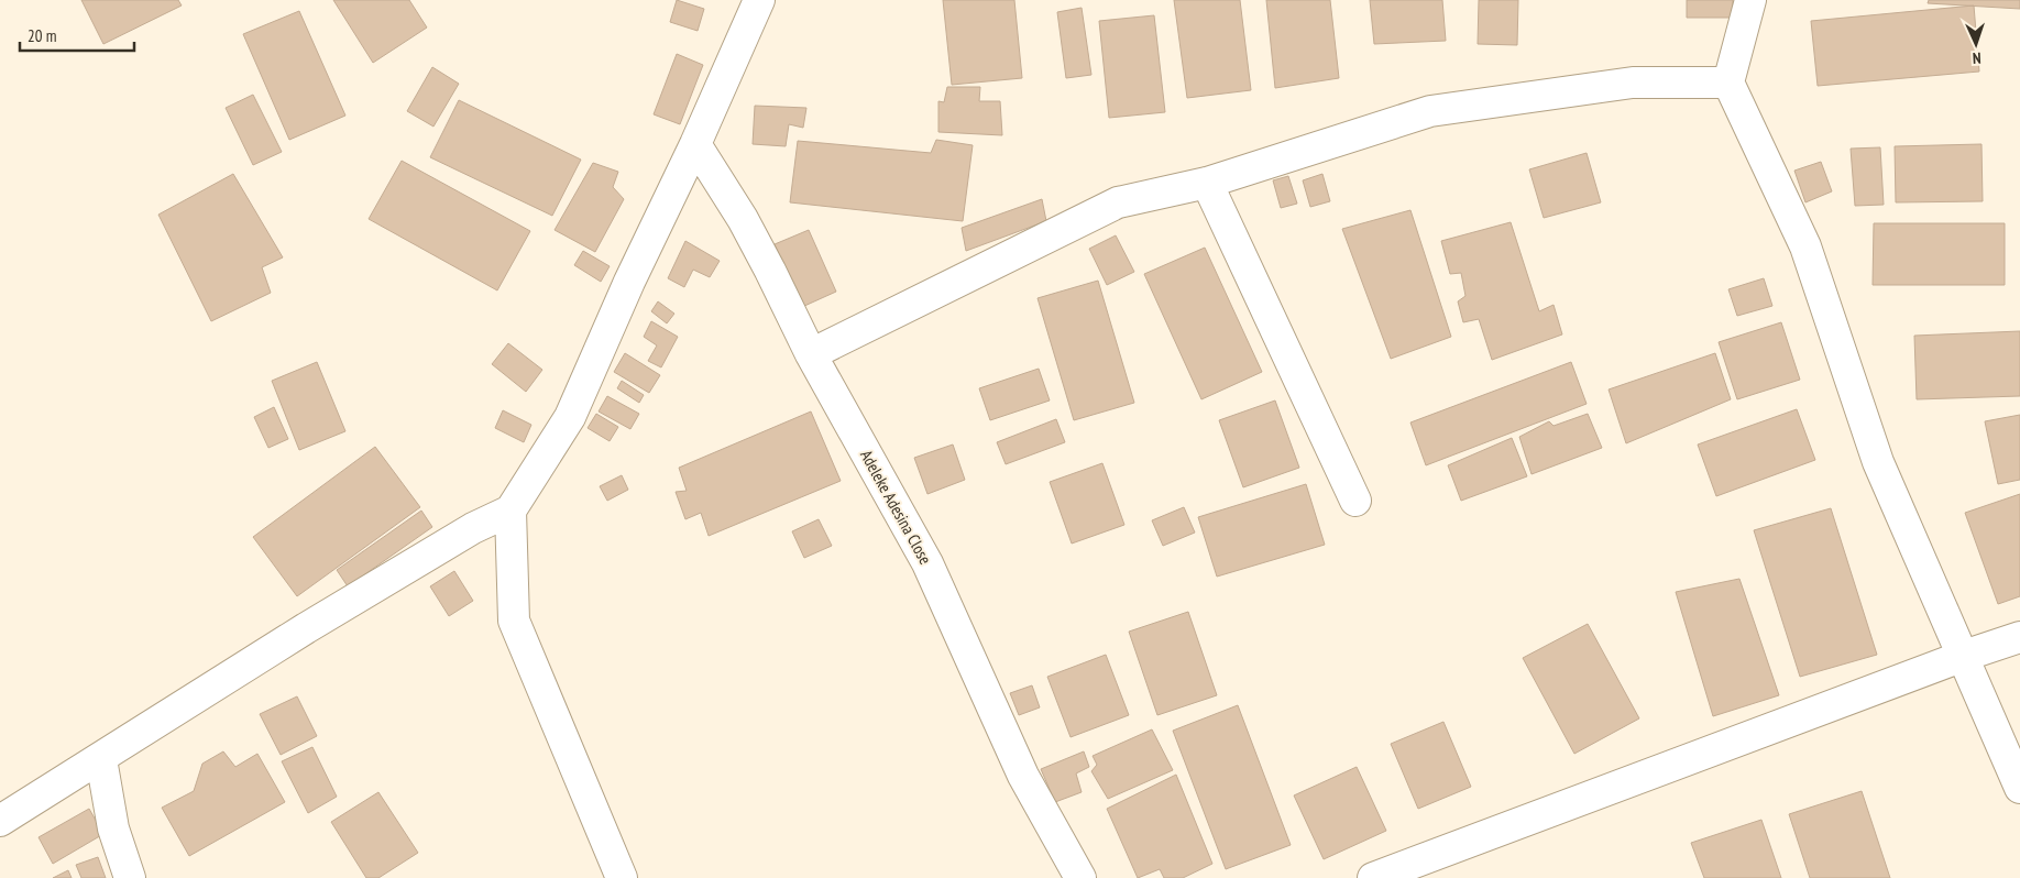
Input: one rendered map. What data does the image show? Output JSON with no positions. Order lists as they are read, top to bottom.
{
  "streets": {
    "street": ["Adeleke Adesina Close"]
  },
  "scale_bar": "20 m",
  "north": "bottom"
}
